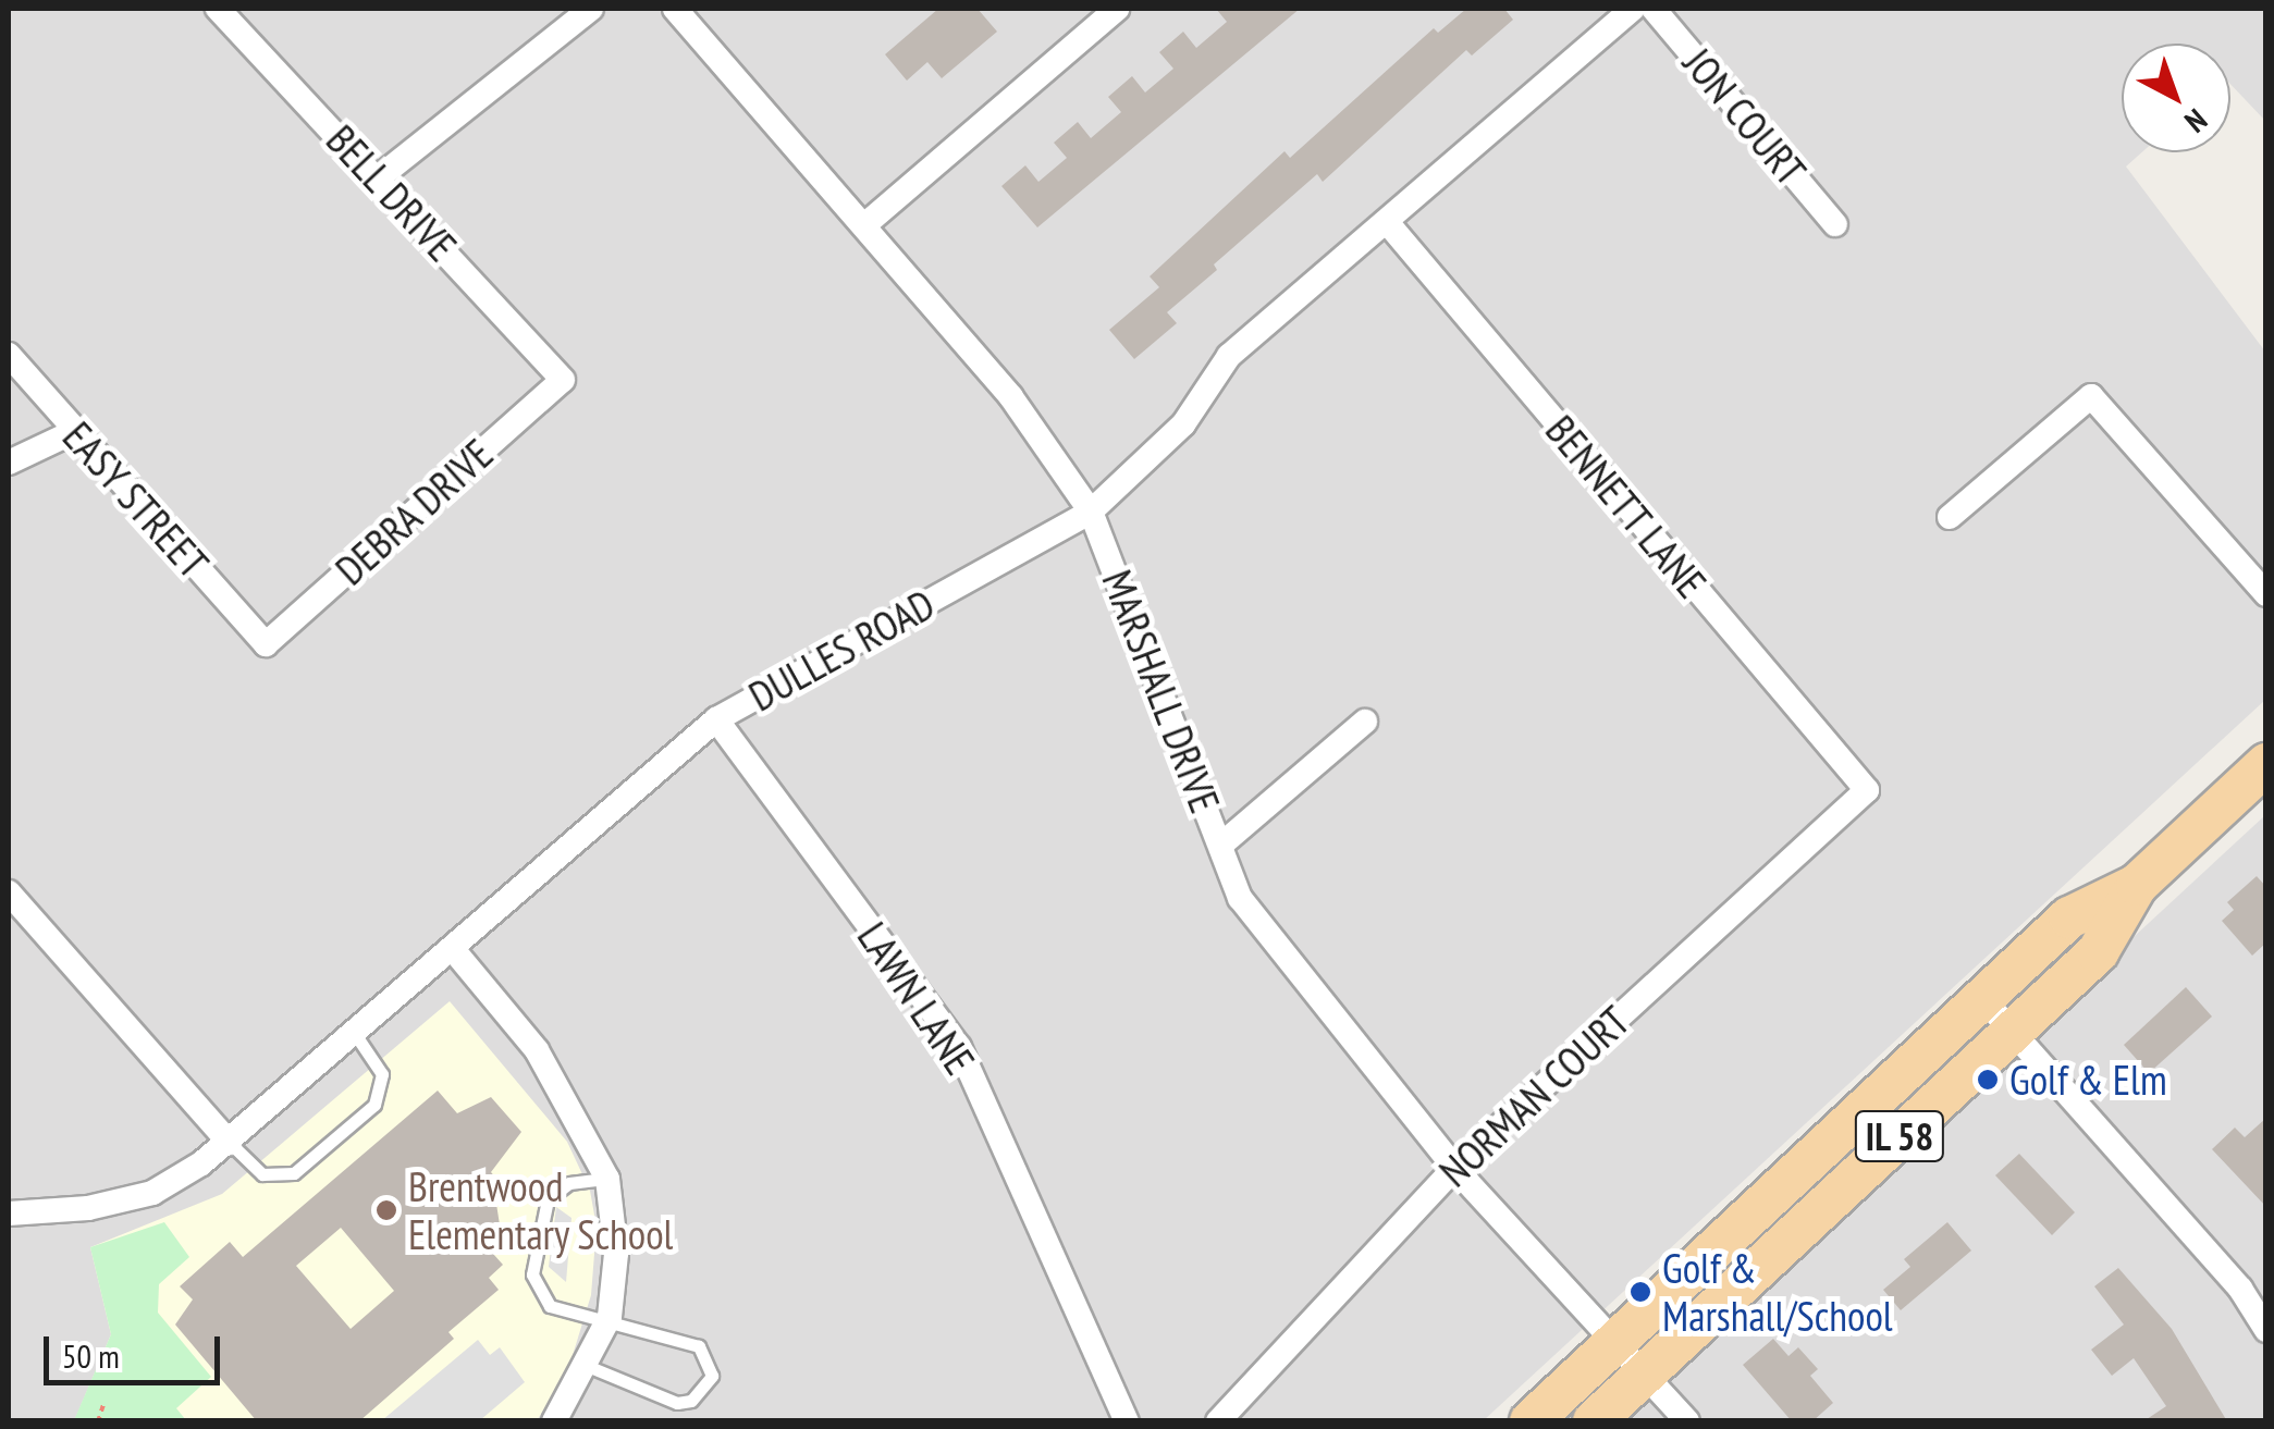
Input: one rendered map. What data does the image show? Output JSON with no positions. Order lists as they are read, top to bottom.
{
  "streets": {
    "main road": ["IL 58"],
    "street": [
      "JON COURT",
      "BELL DRIVE",
      "EASY STREET",
      "BENNETT LANE",
      "DEBRA DRIVE",
      "DULLES ROAD",
      "MARSHALL DRIVE",
      "LAWN LANE",
      "NORMAN COURT"
    ]
  },
  "crossings": [
    ["BELL DRIVE", "DEBRA DRIVE"],
    ["EASY STREET", "DEBRA DRIVE"],
    ["BENNETT LANE", "DULLES ROAD"],
    ["BENNETT LANE", "NORMAN COURT"],
    ["DULLES ROAD", "MARSHALL DRIVE"],
    ["DULLES ROAD", "LAWN LANE"],
    ["MARSHALL DRIVE", "NORMAN COURT"],
    ["MARSHALL DRIVE", "IL 58"]
  ],
  "places": ["Golf & Elm", "Brentwood Elementary School", "Golf & Marshall/School"],
  "scale_bar": "50 m",
  "north": "bottom right"
}
